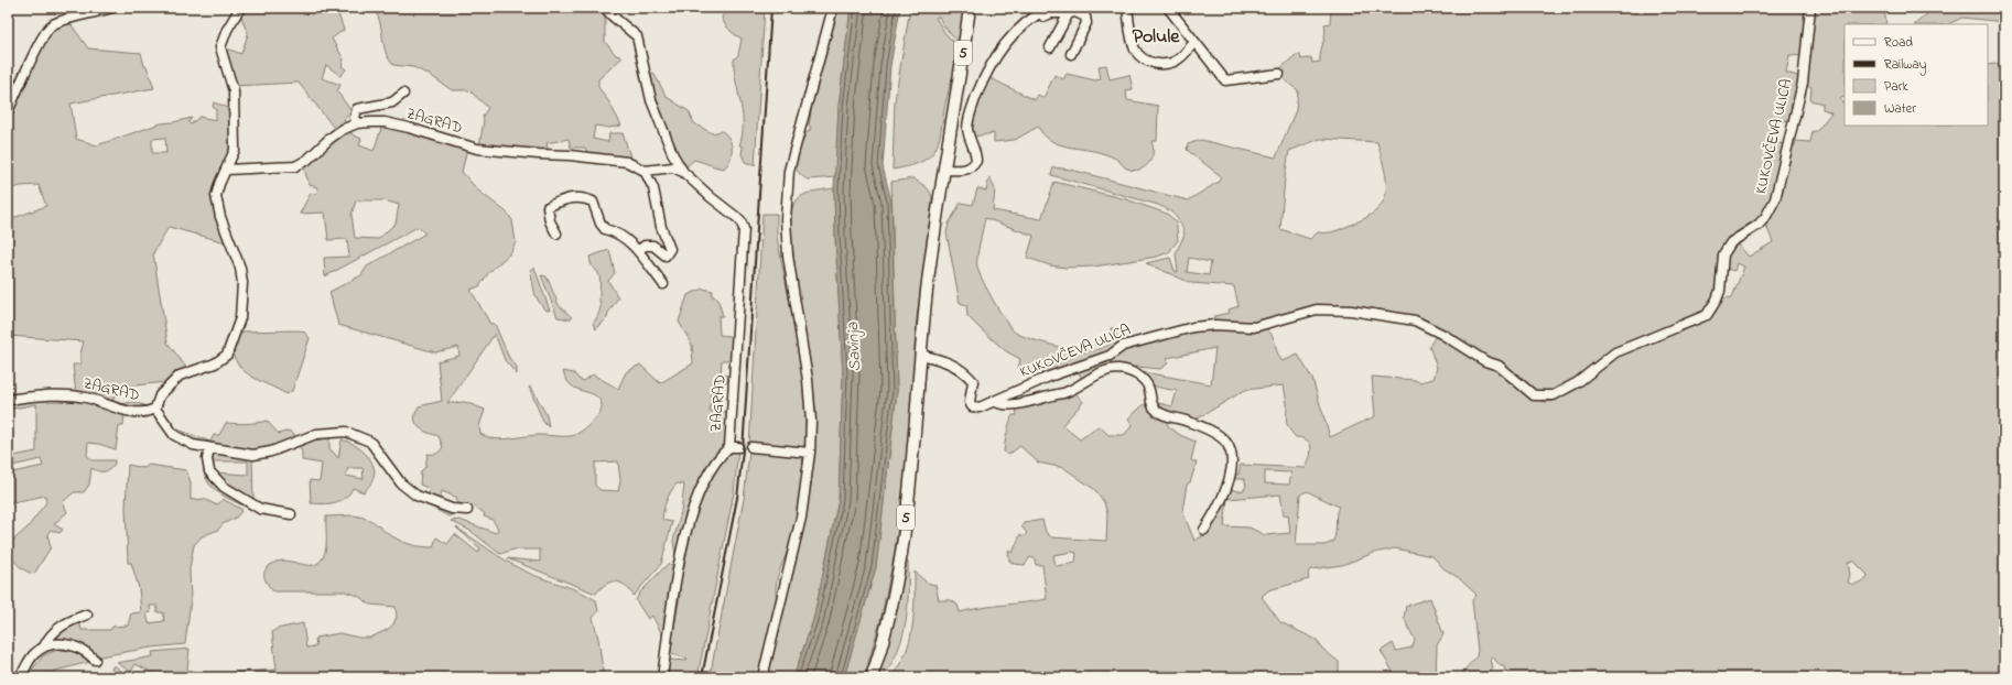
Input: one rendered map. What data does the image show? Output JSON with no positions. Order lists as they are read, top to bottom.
{
  "streets": {
    "main road": ["5"],
    "street": ["ZAGRAD", "KUKOVČEVA ULICA"]
  },
  "crossings": [
    ["5", "KUKOVČEVA ULICA"]
  ],
  "districts": ["Polule"],
  "water": ["Savinja"],
  "legend": [
    "Road",
    "Railway",
    "Park",
    "Water"
  ]
}
